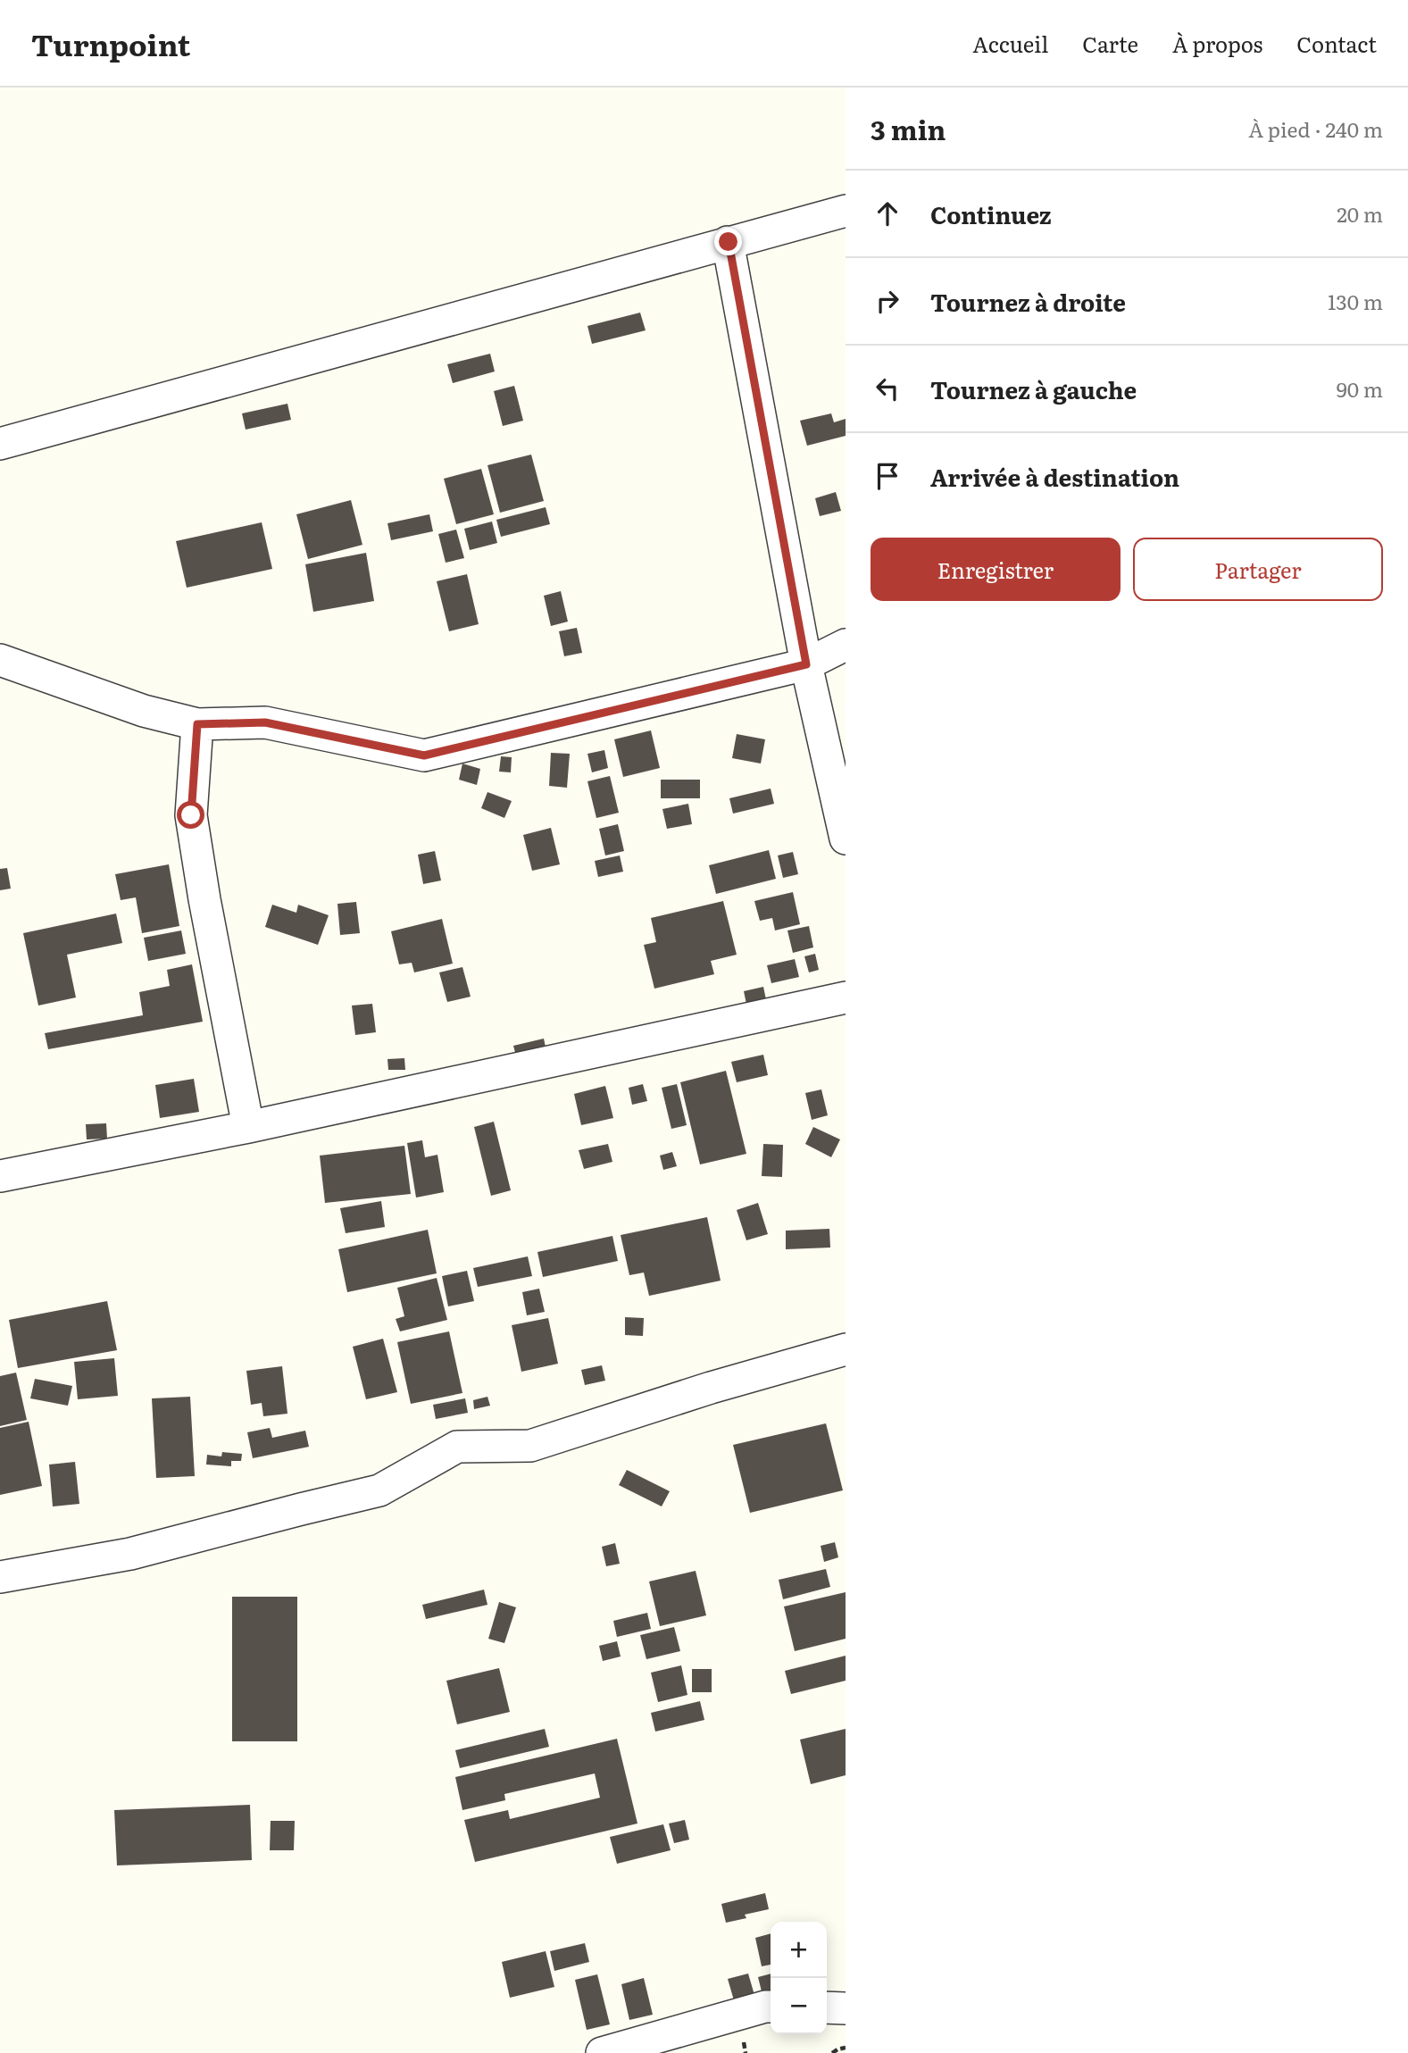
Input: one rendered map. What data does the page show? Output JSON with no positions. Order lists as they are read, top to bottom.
{
  "page": {
    "header": "Turnpoint",
    "nav": [
      "Accueil",
      "Carte",
      "À propos",
      "Contact"
    ],
    "heading": ["3 min", "À pied · 240 m"],
    "list": [
      ["Continuez", "20 m"],
      ["Tournez à droite", "130 m"],
      ["Tournez à gauche", "90 m"],
      "Arrivée à destination"
    ],
    "buttons": ["Enregistrer", "Partager"],
    "map_buttons": ["+", "−"]
  }
}
